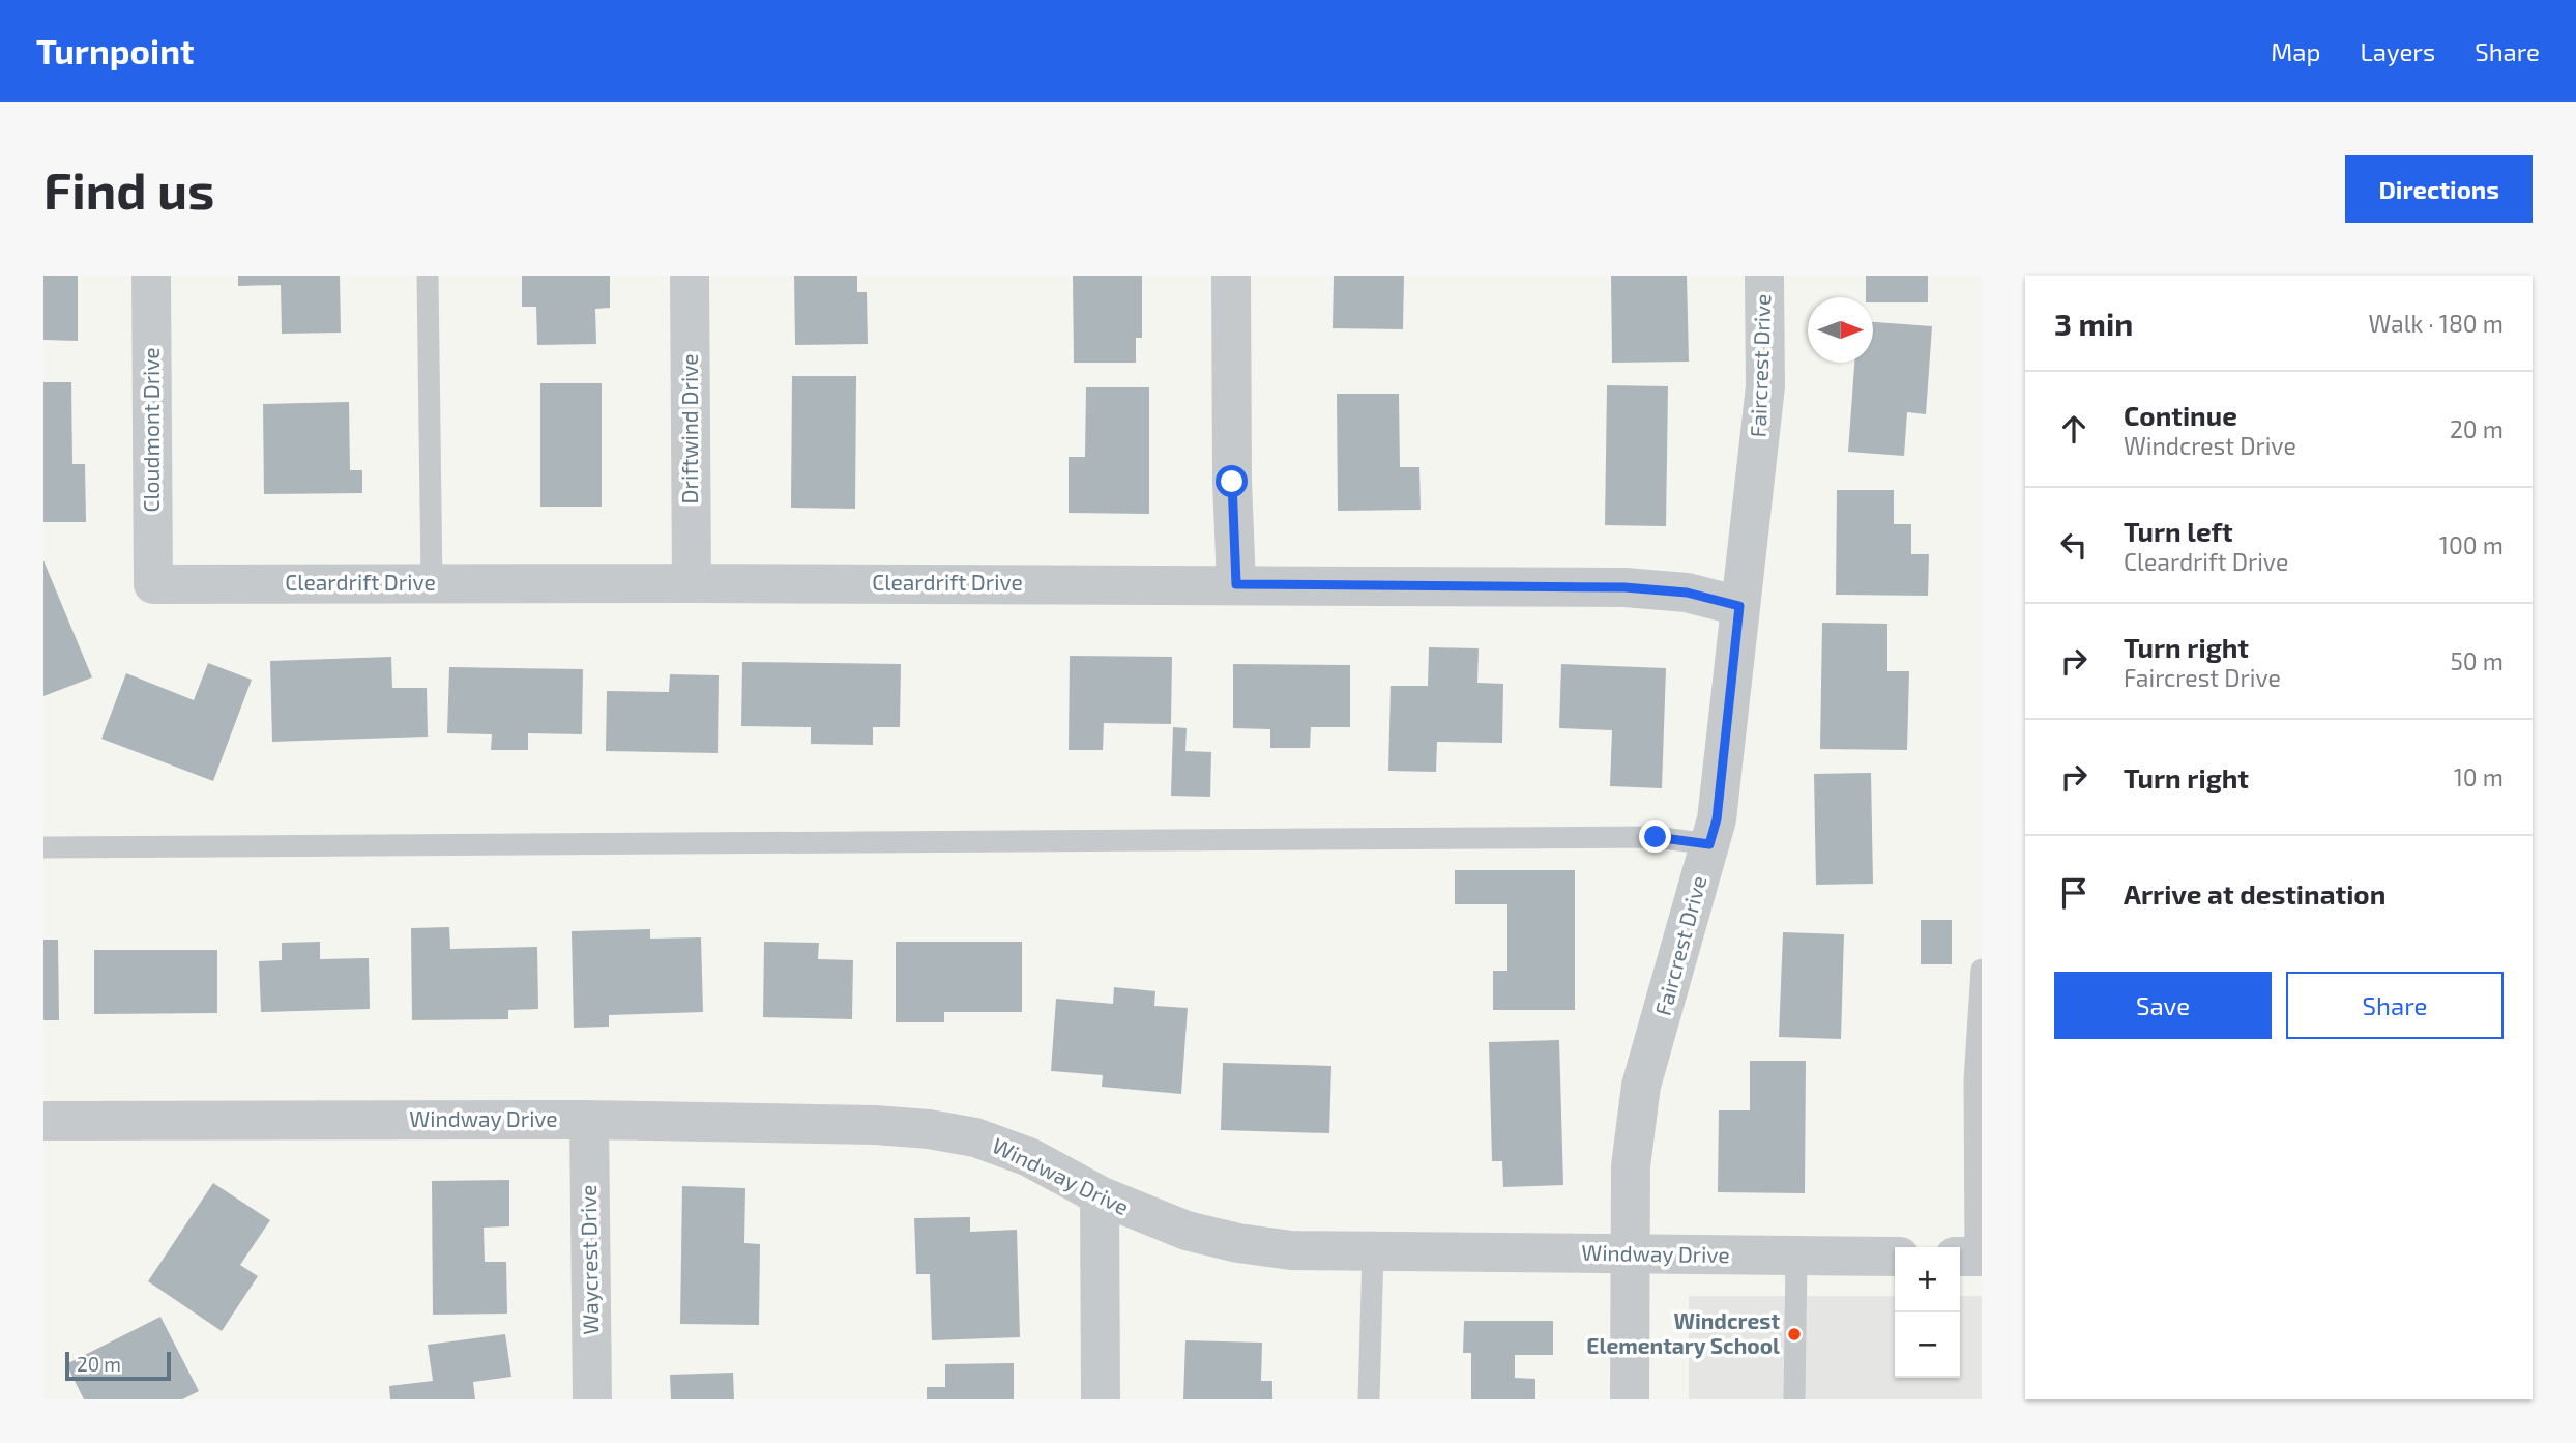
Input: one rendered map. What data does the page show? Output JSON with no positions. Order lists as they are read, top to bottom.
{
  "streets": {
    "street": [
      "Faircrest Drive",
      "Driftwind Drive",
      "Cloudmont Drive",
      "Cleardrift Drive",
      "Windway Drive",
      "Waycrest Drive"
    ]
  },
  "crossings": [
    ["Faircrest Drive", "Cleardrift Drive"],
    ["Faircrest Drive", "Windway Drive"],
    ["Driftwind Drive", "Cleardrift Drive"],
    ["Cloudmont Drive", "Cleardrift Drive"],
    ["Windway Drive", "Waycrest Drive"]
  ],
  "places": ["Windcrest Elementary School"],
  "scale_bar": "20 m",
  "north": "right",
  "page": {
    "header": "Turnpoint",
    "nav": ["Map", "Layers", "Share"],
    "buttons": [
      "Directions",
      ["Save", "Share"]
    ],
    "title": "Find us",
    "heading": ["3 min", "Walk · 180 m"],
    "list": [
      ["Continue", "Windcrest Drive", "20 m"],
      ["Turn left", "Cleardrift Drive", "100 m"],
      ["Turn right", "Faircrest Drive", "50 m"],
      ["Turn right", "10 m"],
      "Arrive at destination"
    ],
    "map_buttons": ["+", "−"],
    "scale": "20 m"
  }
}
